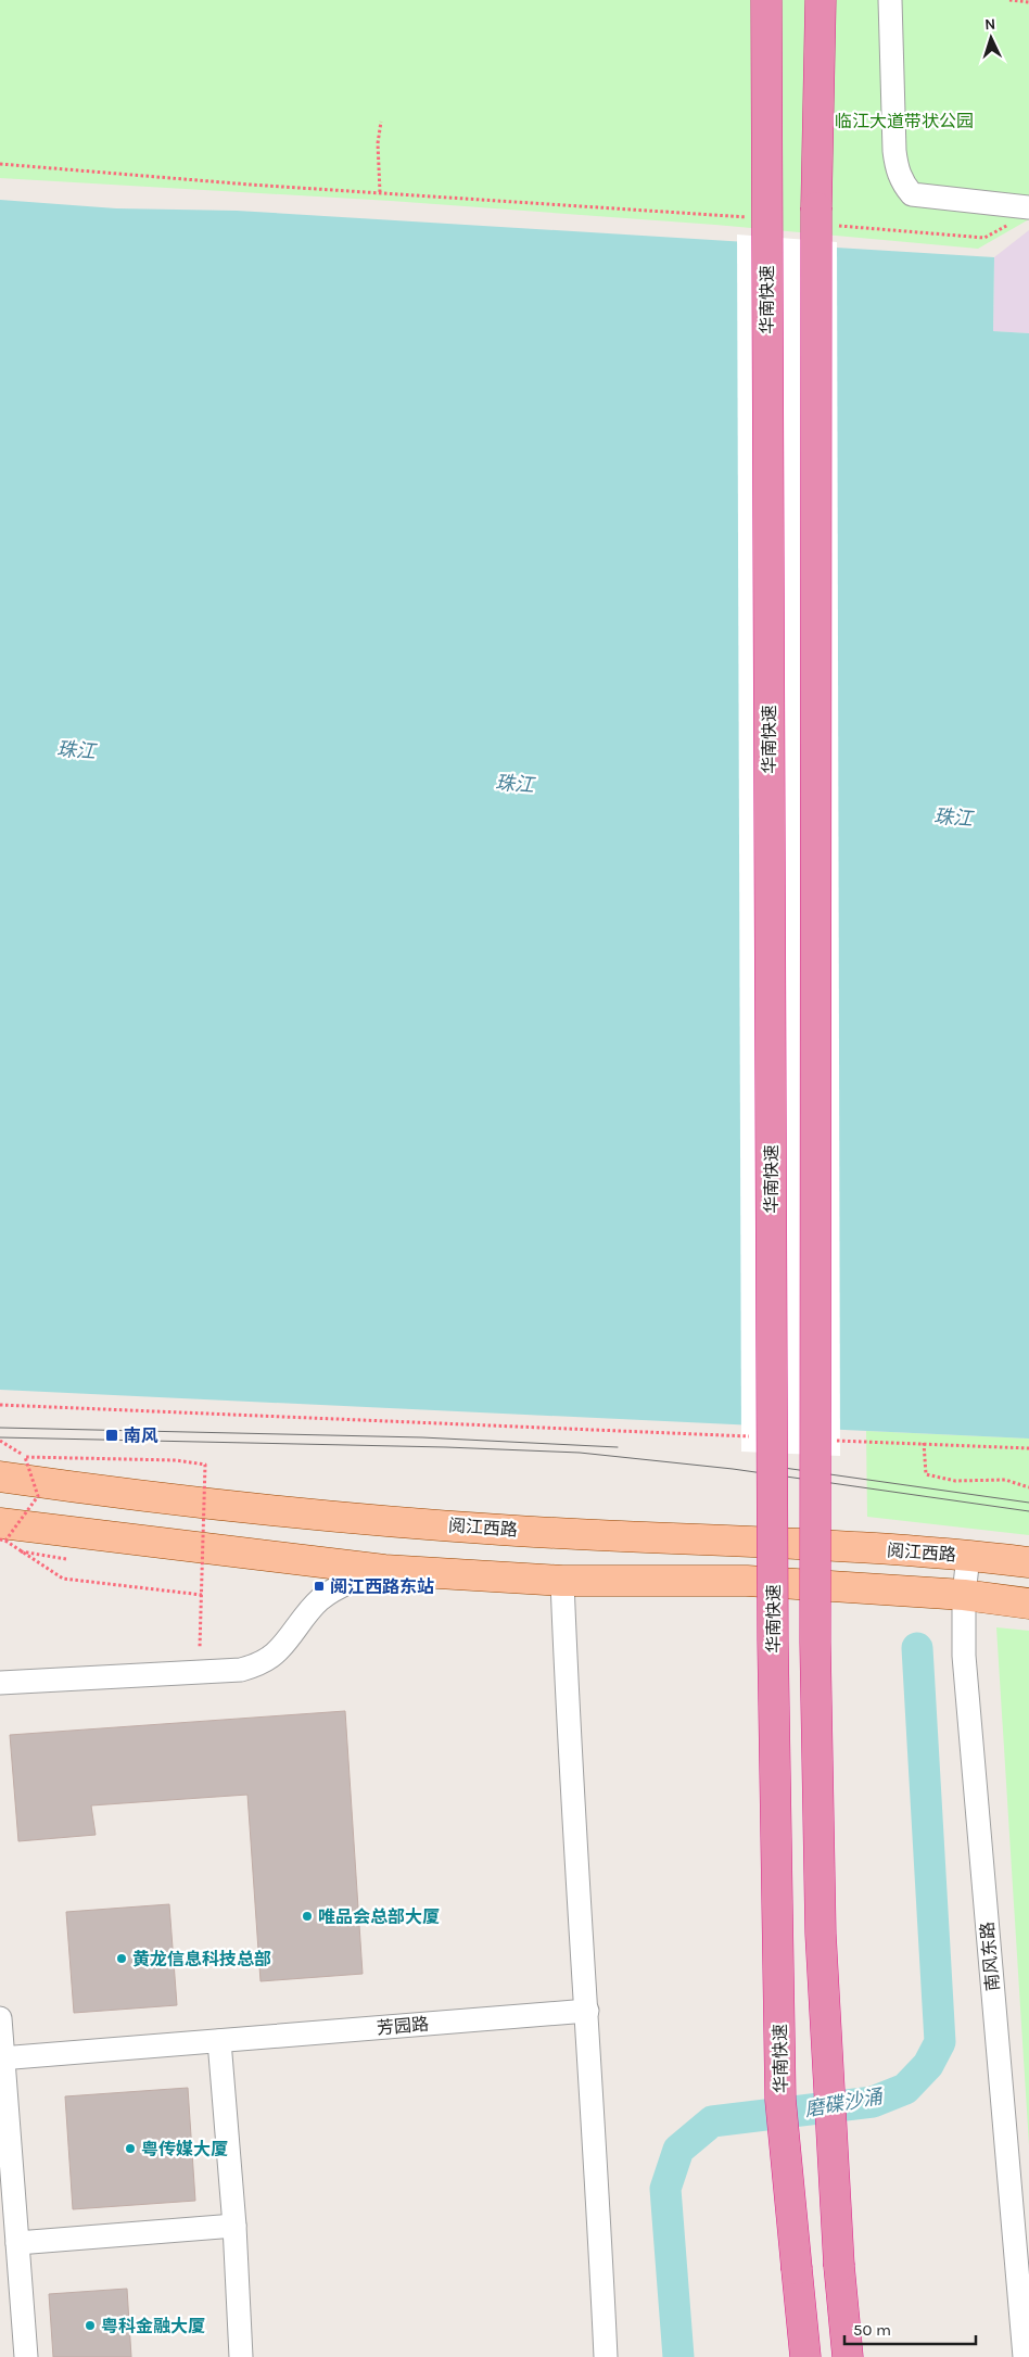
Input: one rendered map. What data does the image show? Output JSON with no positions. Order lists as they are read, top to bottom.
{
  "streets": {
    "highway": ["华南快速"],
    "main road": ["阅江西路"],
    "street": ["南风东路", "芳园路"]
  },
  "crossings": [
    ["阅江西路", "南风东路"]
  ],
  "water": ["珠江", "磨碟沙涌"],
  "parks": ["临江大道带状公园"],
  "places": {
    "transit": ["南风", "阅江西路东站"],
    "other": [
      "唯品会总部大厦",
      "黄龙信息科技总部",
      "粤传媒大厦",
      "粤科金融大厦"
    ]
  },
  "scale_bar": "50 m",
  "north": "top"
}
